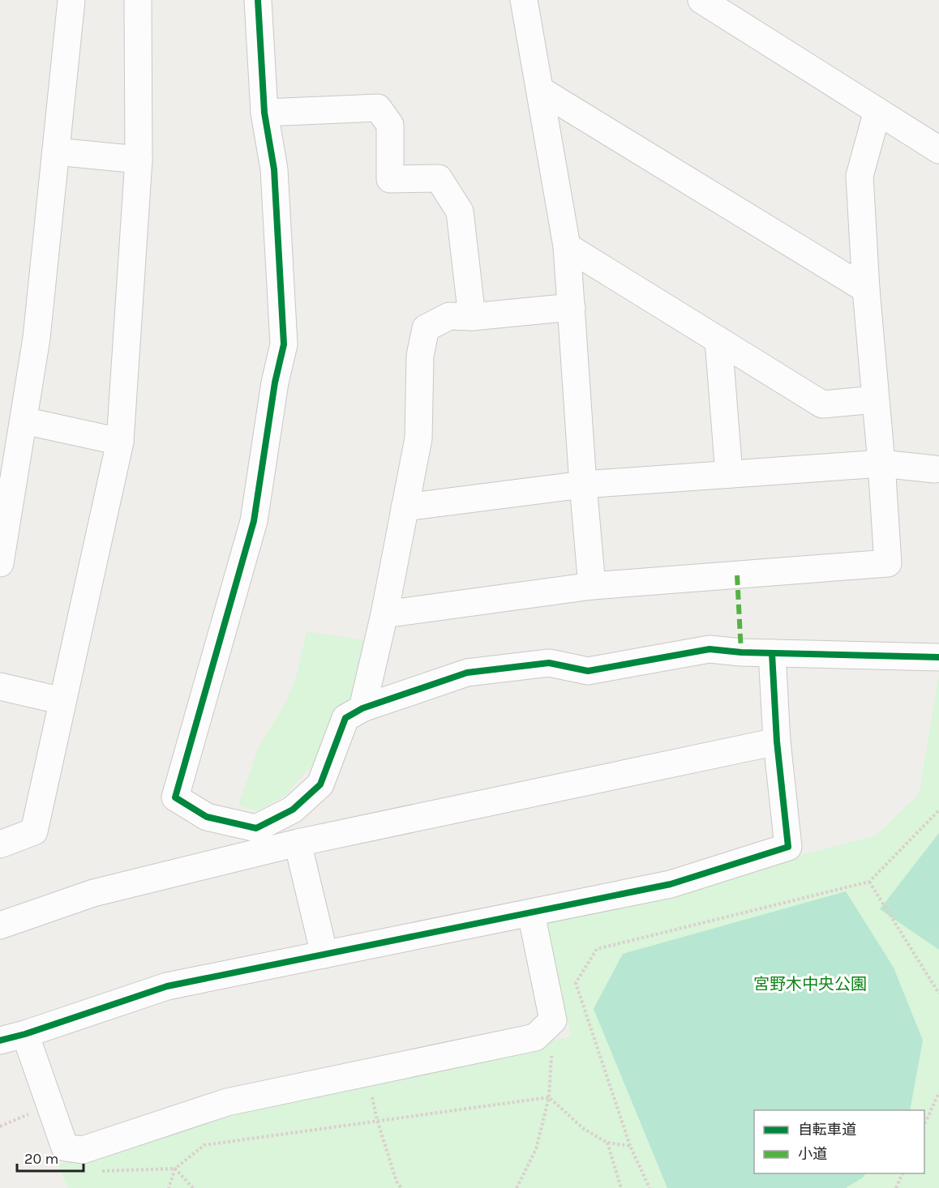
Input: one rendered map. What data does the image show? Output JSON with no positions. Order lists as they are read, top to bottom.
{
  "parks": ["宮野木中央公園"],
  "legend": ["自転車道", "小道"],
  "scale_bar": "20 m"
}
